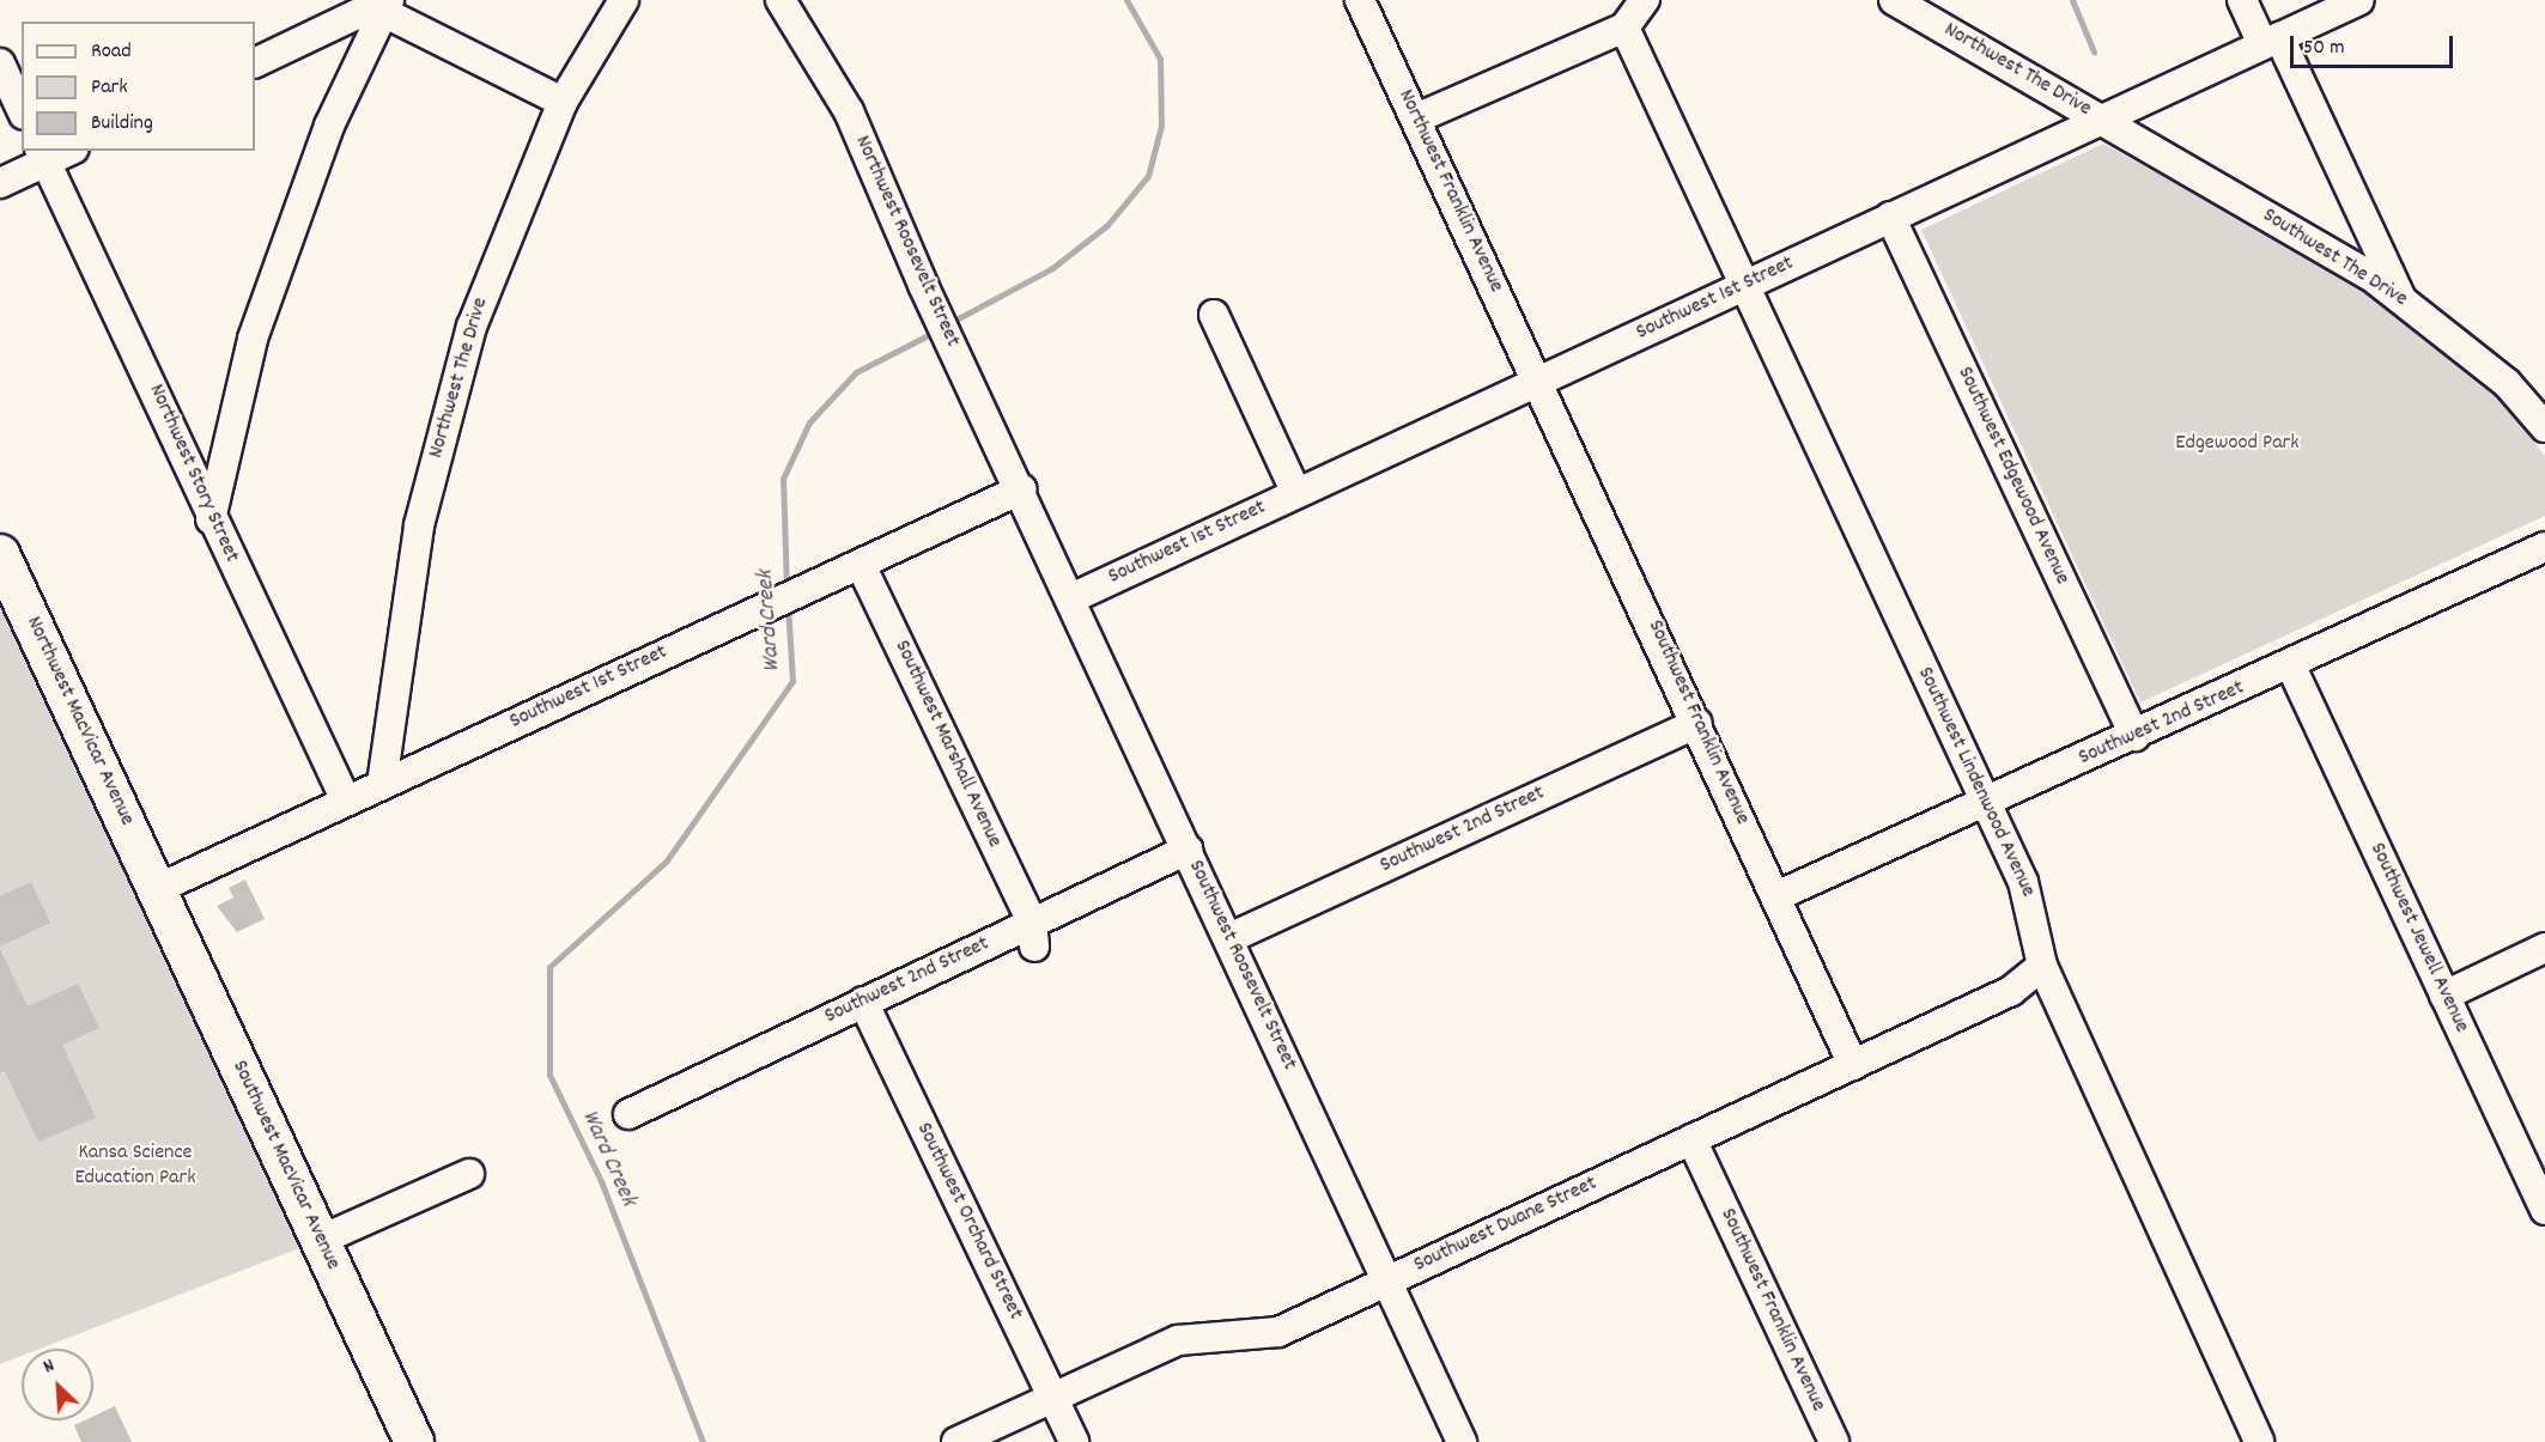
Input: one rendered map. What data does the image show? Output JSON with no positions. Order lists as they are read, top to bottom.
{
  "streets": {
    "main road": ["Northwest MacVicar Avenue", "Southwest MacVicar Avenue"],
    "street": [
      "Northwest The Drive",
      "Northwest Franklin Avenue",
      "Northwest Roosevelt Street",
      "Southwest The Drive",
      "Southwest 1st Street",
      "Northwest Story Street",
      "Southwest Edgewood Avenue",
      "Southwest Franklin Avenue",
      "Southwest 2nd Street",
      "Southwest Marshall Avenue",
      "Southwest Lindenwood Avenue",
      "Southwest Jewell Avenue",
      "Southwest Roosevelt Street",
      "Southwest Orchard Street",
      "Southwest Duane Street"
    ]
  },
  "crossings": [
    ["Northwest The Drive", "Southwest The Drive"],
    ["Northwest The Drive", "Southwest 1st Street"],
    ["Northwest Franklin Avenue", "Southwest 1st Street"],
    ["Northwest Franklin Avenue", "Southwest Franklin Avenue"],
    ["Northwest Roosevelt Street", "Southwest 1st Street"],
    ["Northwest Roosevelt Street", "Southwest Roosevelt Street"],
    ["Southwest The Drive", "Southwest 1st Street"],
    ["Southwest 1st Street", "Northwest Story Street"],
    ["Southwest 1st Street", "Southwest Edgewood Avenue"],
    ["Southwest 1st Street", "Northwest MacVicar Avenue"],
    ["Southwest 1st Street", "Southwest Franklin Avenue"],
    ["Southwest 1st Street", "Southwest Marshall Avenue"],
    ["Southwest 1st Street", "Southwest Lindenwood Avenue"],
    ["Southwest 1st Street", "Southwest Roosevelt Street"],
    ["Southwest 1st Street", "Southwest MacVicar Avenue"],
    ["Southwest Edgewood Avenue", "Southwest 2nd Street"],
    ["Northwest MacVicar Avenue", "Southwest MacVicar Avenue"],
    ["Southwest Franklin Avenue", "Southwest 2nd Street"],
    ["Southwest Franklin Avenue", "Southwest Duane Street"],
    ["Southwest 2nd Street", "Southwest Marshall Avenue"],
    ["Southwest 2nd Street", "Southwest Lindenwood Avenue"],
    ["Southwest 2nd Street", "Southwest Jewell Avenue"],
    ["Southwest 2nd Street", "Southwest Roosevelt Street"],
    ["Southwest 2nd Street", "Southwest Orchard Street"],
    ["Southwest Lindenwood Avenue", "Southwest Duane Street"],
    ["Southwest Roosevelt Street", "Southwest Duane Street"],
    ["Southwest Orchard Street", "Southwest Duane Street"]
  ],
  "water": ["Ward Creek"],
  "parks": ["Edgewood Park", "Kansa Science Education Park"],
  "legend": ["Road", "Park", "Building"],
  "scale_bar": "50 m",
  "north": "top left"
}
